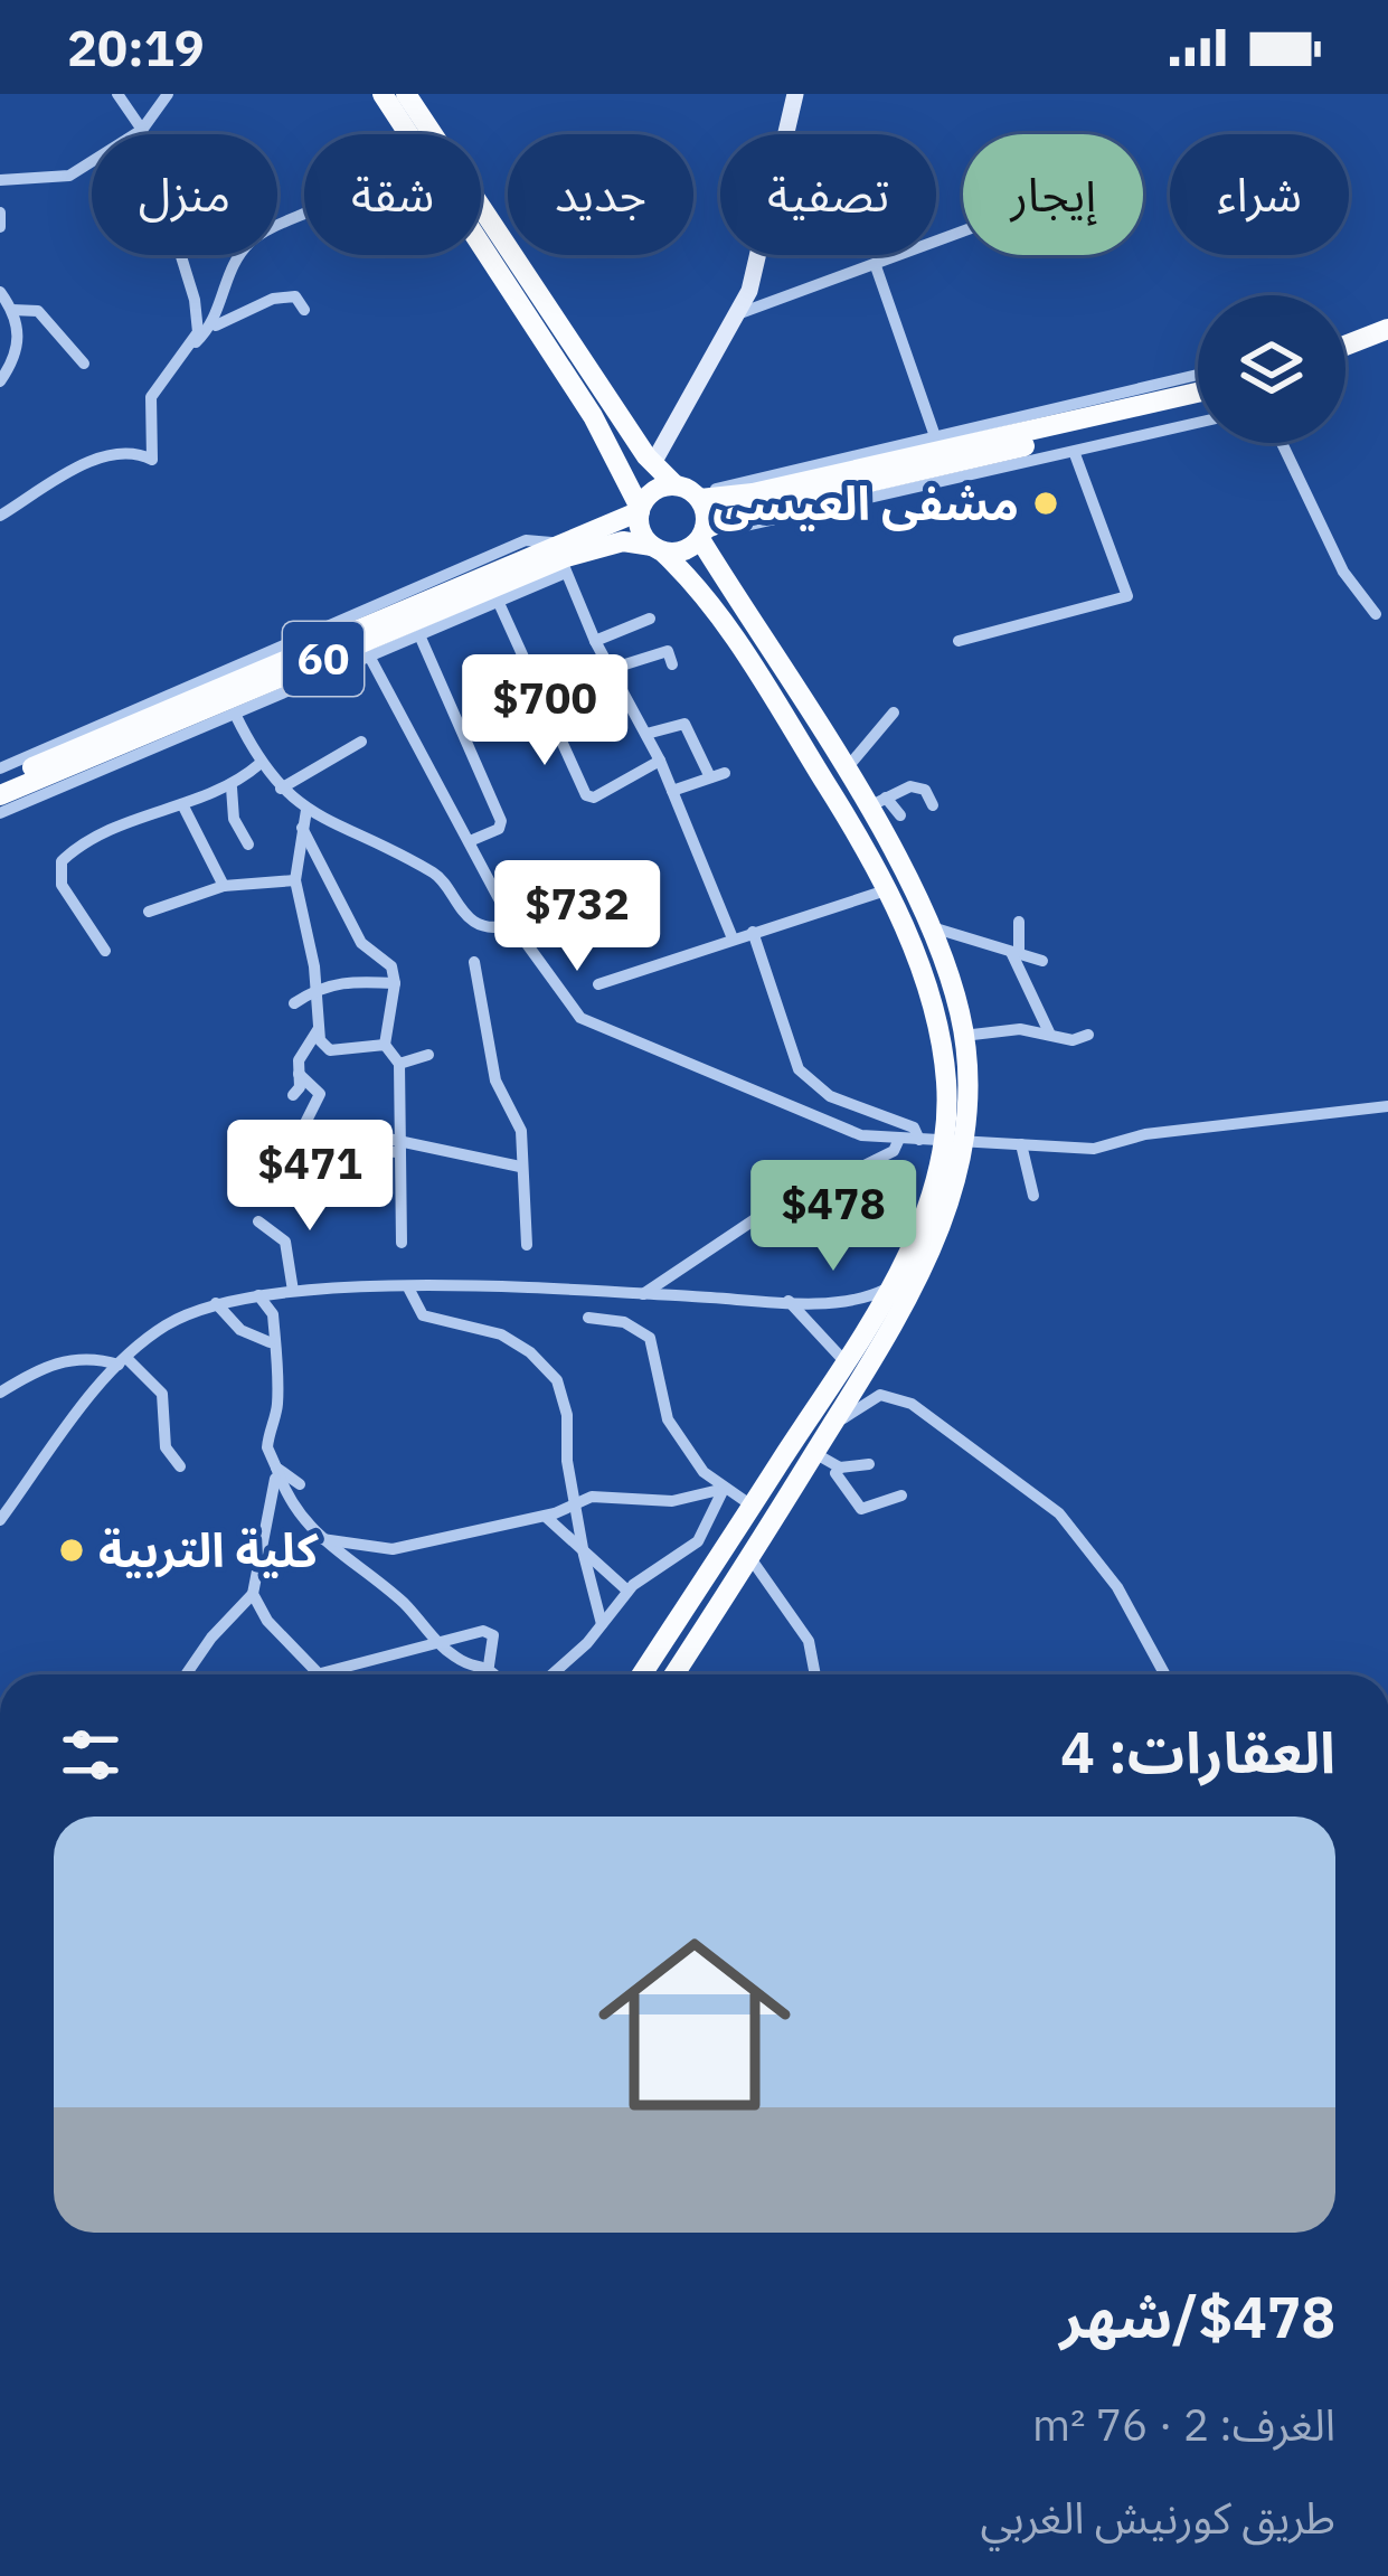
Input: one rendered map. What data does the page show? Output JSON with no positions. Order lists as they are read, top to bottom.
{
  "streets": {
    "main road": ["60"]
  },
  "places": ["مشفى العيسى", "كلية التربية"],
  "page": {
    "status": "20:19",
    "chip": [
      "شراء",
      "إيجار",
      "تصفية",
      "جديد",
      "شقة",
      "منزل"
    ],
    "price": [
      "$700",
      "$732",
      "$471",
      "$478"
    ],
    "heading": "العقارات: 4",
    "list": [
      {
        "name": "$478/شهر",
        "note": "الغرف: 2 · 76 m² · طريق كورنيش الغربي"
      }
    ]
  }
}
